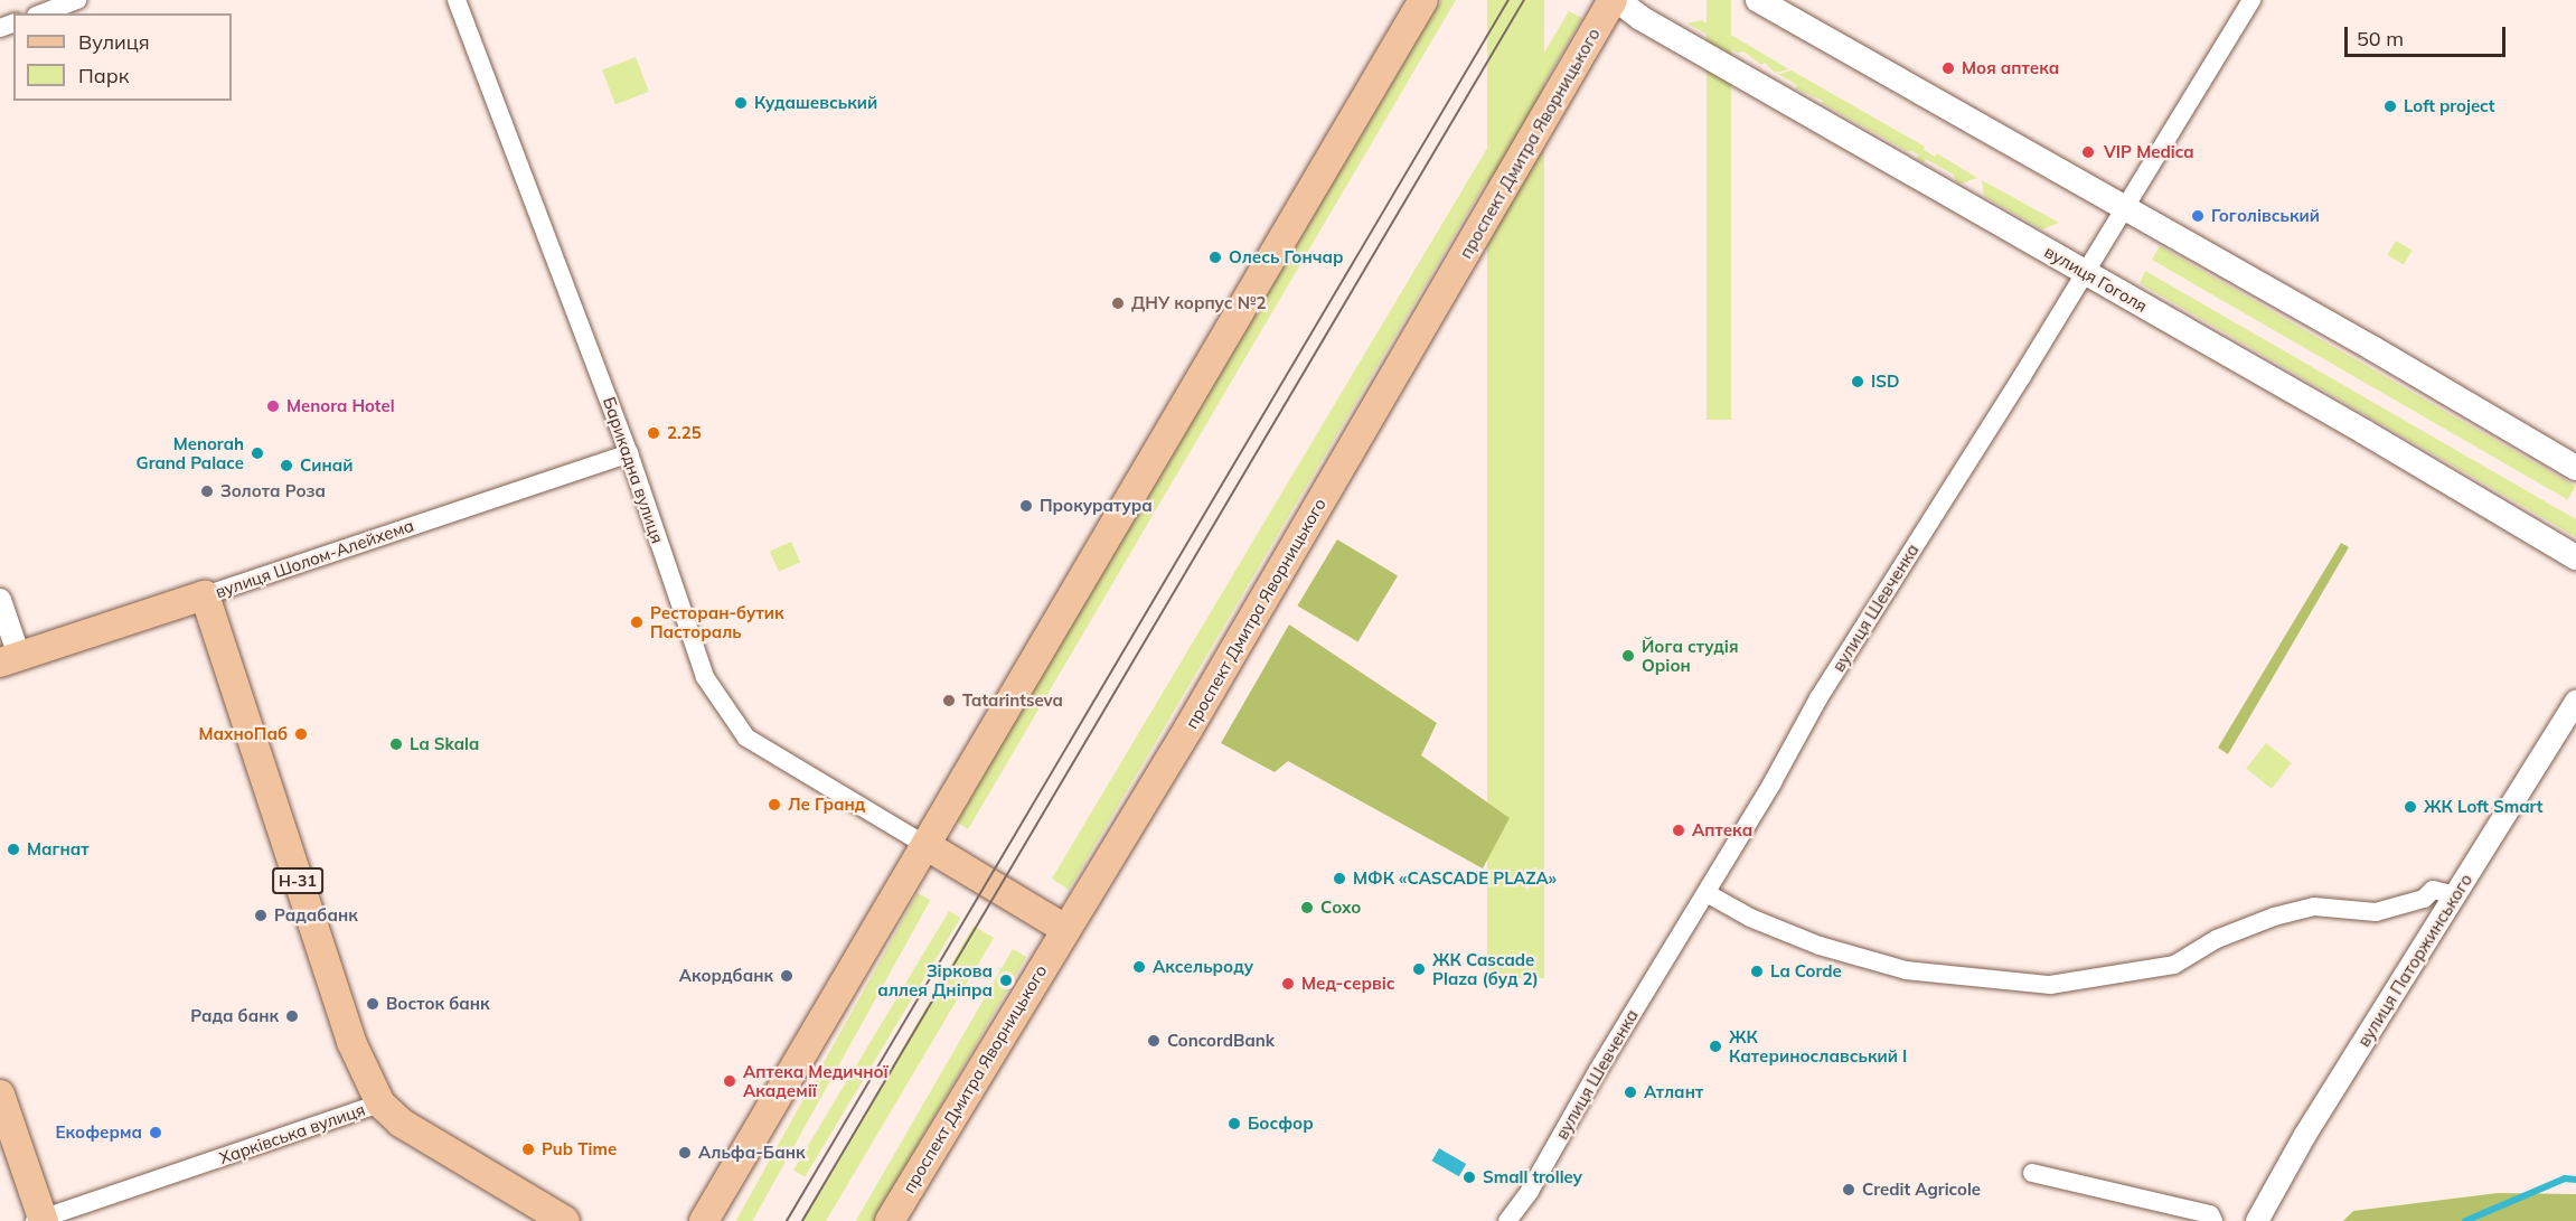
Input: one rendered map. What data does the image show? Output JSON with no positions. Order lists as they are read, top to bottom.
{
  "streets": {
    "main road": [
      "проспект Дмитра Яворницького",
      "вулиця Гоголя",
      "вулиця Шолом-Алейхема",
      "Н-31",
      "Харківська вулиця"
    ],
    "street": ["Барикадна вулиця", "вулиця Шевченка", "вулиця Паторжинського"]
  },
  "crossings": [
    ["проспект Дмитра Яворницького", "вулиця Гоголя"],
    ["вулиця Гоголя", "вулиця Шевченка"],
    ["Барикадна вулиця", "вулиця Шолом-Алейхема"],
    ["вулиця Шолом-Алейхема", "Н-31"],
    ["Н-31", "Харківська вулиця"]
  ],
  "places": [
    "Моя аптека",
    "Кудашевський",
    "Loft project",
    "VIP Medica",
    "Гоголівський",
    "Олесь Гончар",
    "ДНУ корпус №2",
    "ISD",
    "Menora Hotel",
    "2.25",
    "Menorah Grand Palace",
    "Синай",
    "Золота Роза",
    "Прокуратура",
    "Ресторан-бутик Пастораль",
    "Йога студія Оріон",
    "Tatarintseva",
    "МахноПаб",
    "La Skala",
    "Ле Гранд",
    "ЖК Loft Smart",
    "Аптека",
    "Магнат",
    "МФК «CASCADE PLAZA»",
    "Сохо",
    "Радабанк",
    "Аксельроду",
    "ЖК Cascade Plaza (буд 2)",
    "La Corde",
    "Акордбанк",
    "Зіркова аллея Дніпра",
    "Мед-сервіс",
    "Восток банк",
    "Рада банк",
    "ConcordBank",
    "ЖК Катеринославський I",
    "Аптека Медичної Академії",
    "Атлант",
    "Босфор",
    "Екоферма",
    "Pub Time",
    "Альфа-Банк",
    "Small trolley",
    "Credit Agricole"
  ],
  "legend": ["Вулиця", "Парк"],
  "scale_bar": "50 m"
}
